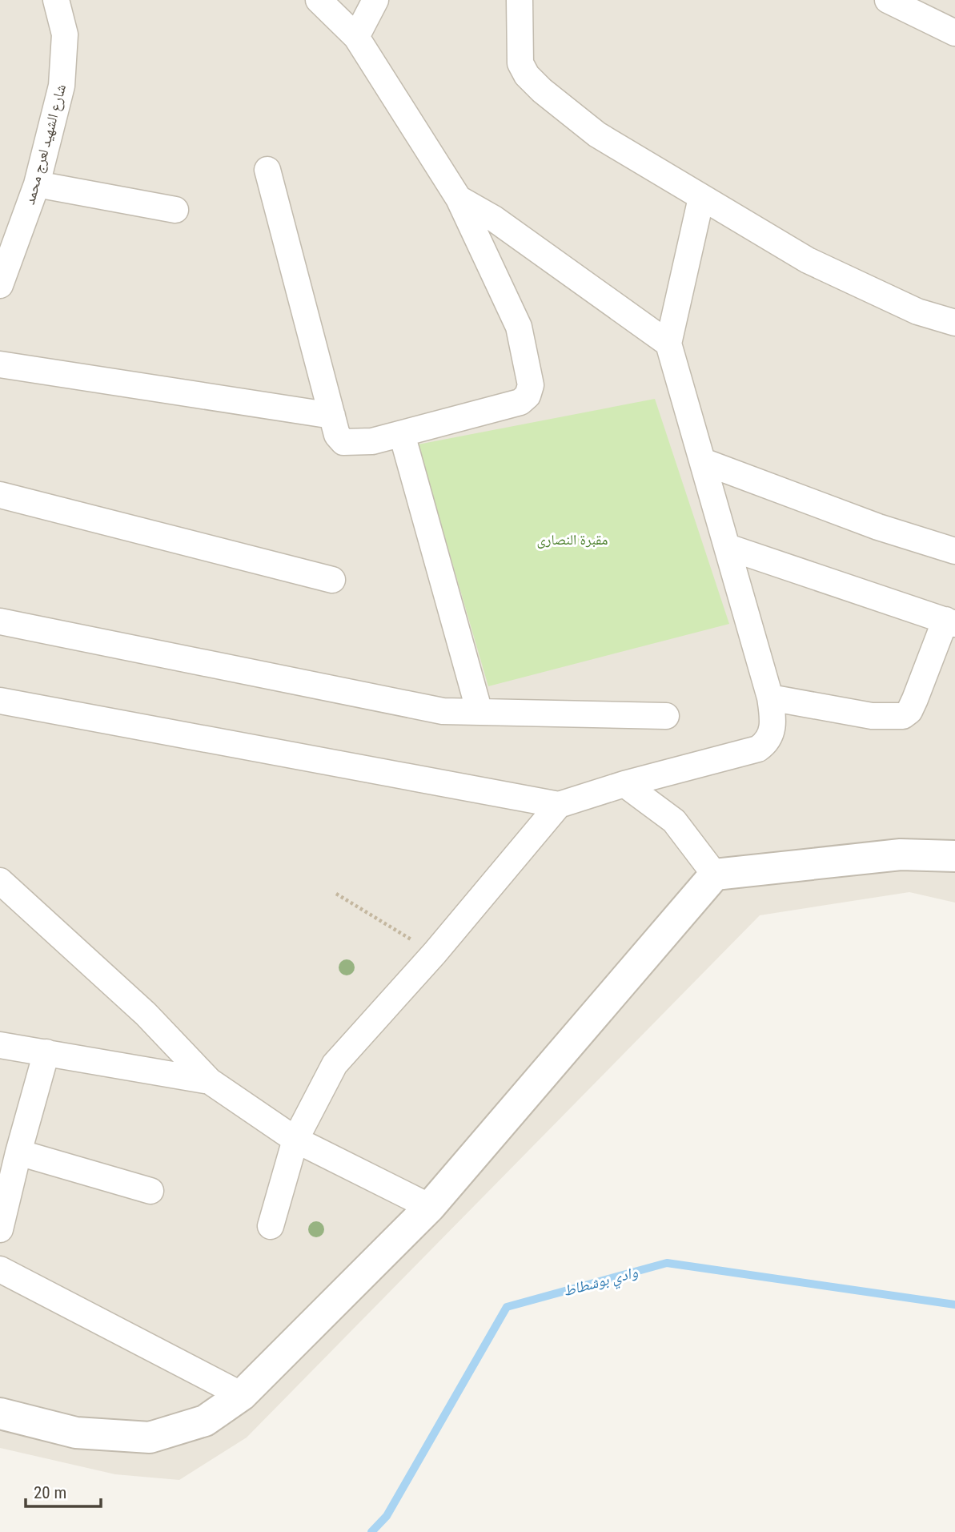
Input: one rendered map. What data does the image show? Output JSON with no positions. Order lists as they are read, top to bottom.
{
  "streets": {
    "street": ["شارع الشهيد لعرج محمد"]
  },
  "water": ["وادي بوشطاط"],
  "parks": ["مقبرة النصارى"],
  "scale_bar": "20 m"
}
